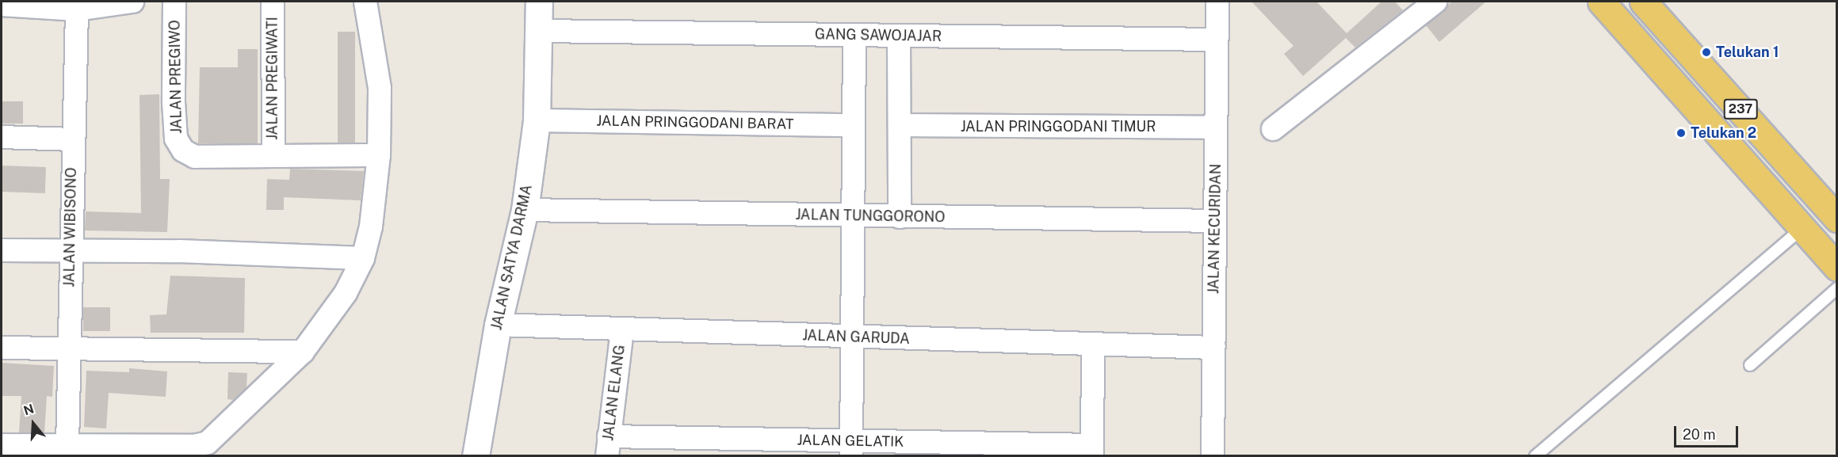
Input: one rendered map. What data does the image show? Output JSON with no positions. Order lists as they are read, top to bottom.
{
  "streets": {
    "main road": ["237", "JALAN SATYA DARMA"],
    "street": [
      "GANG SAWOJAJAR",
      "JALAN PREGIWO",
      "JALAN PREGIWATI",
      "JALAN PRINGGODANI BARAT",
      "JALAN PRINGGODANI TIMUR",
      "JALAN TUNGGORONO",
      "JALAN WIBISONO",
      "JALAN KECURIDAN",
      "JALAN GARUDA",
      "JALAN ELANG",
      "JALAN GELATIK"
    ]
  },
  "crossings": [
    ["GANG SAWOJAJAR", "JALAN KECURIDAN"],
    ["GANG SAWOJAJAR", "JALAN SATYA DARMA"],
    ["JALAN PREGIWO", "JALAN PREGIWATI"],
    ["JALAN PRINGGODANI BARAT", "JALAN SATYA DARMA"],
    ["JALAN PRINGGODANI TIMUR", "JALAN KECURIDAN"],
    ["JALAN TUNGGORONO", "JALAN KECURIDAN"],
    ["JALAN TUNGGORONO", "JALAN SATYA DARMA"],
    ["JALAN KECURIDAN", "JALAN GARUDA"],
    ["JALAN SATYA DARMA", "JALAN GARUDA"],
    ["JALAN GARUDA", "JALAN ELANG"],
    ["JALAN ELANG", "JALAN GELATIK"]
  ],
  "places": ["Telukan 1", "Telukan 2"],
  "scale_bar": "20 m",
  "north": "top"
}
